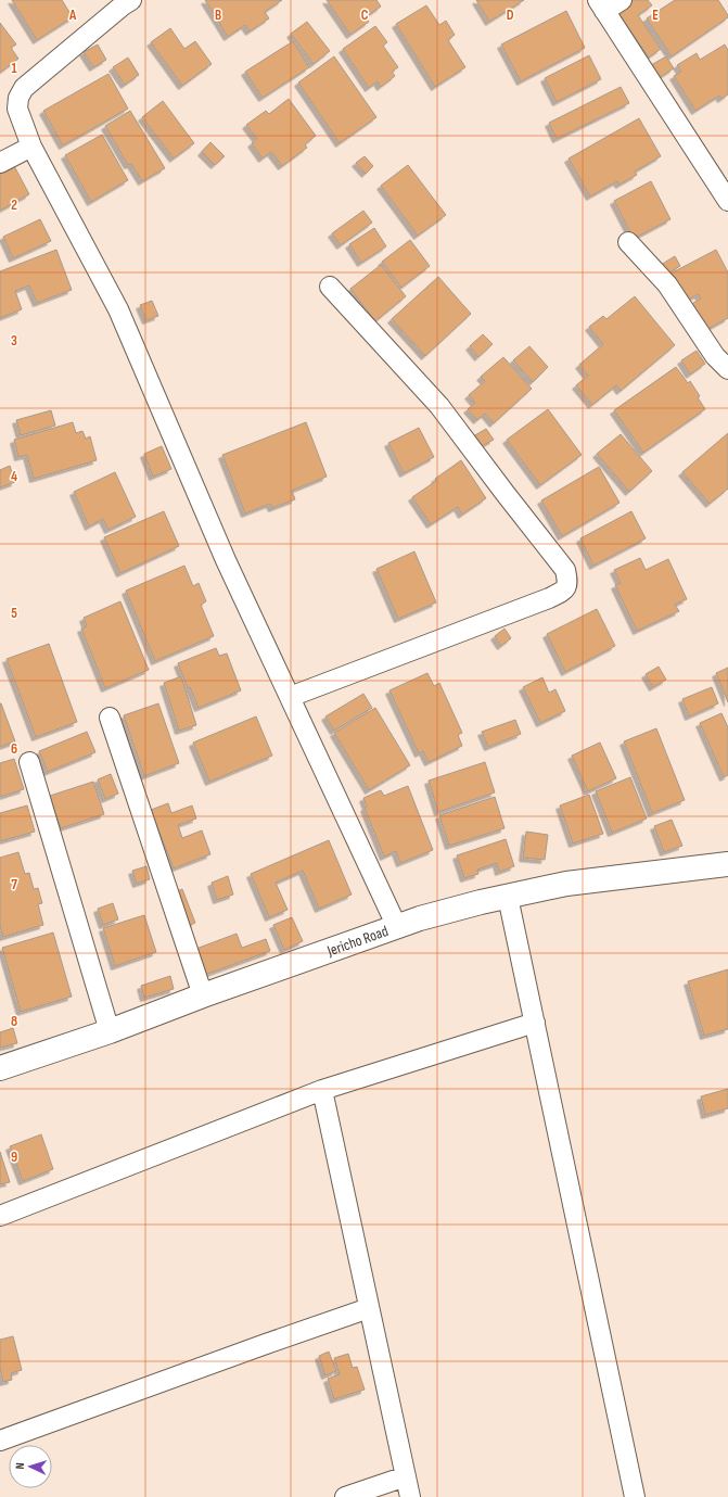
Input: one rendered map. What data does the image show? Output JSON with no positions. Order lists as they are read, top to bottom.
{
  "streets": {
    "street": ["Jericho Road"]
  },
  "north": "left",
  "grid": {
    "columns": [
      "A",
      "B",
      "C",
      "D",
      "E"
    ],
    "rows": [
      "1",
      "2",
      "3",
      "4",
      "5",
      "6",
      "7",
      "8",
      "9"
    ]
  }
}
